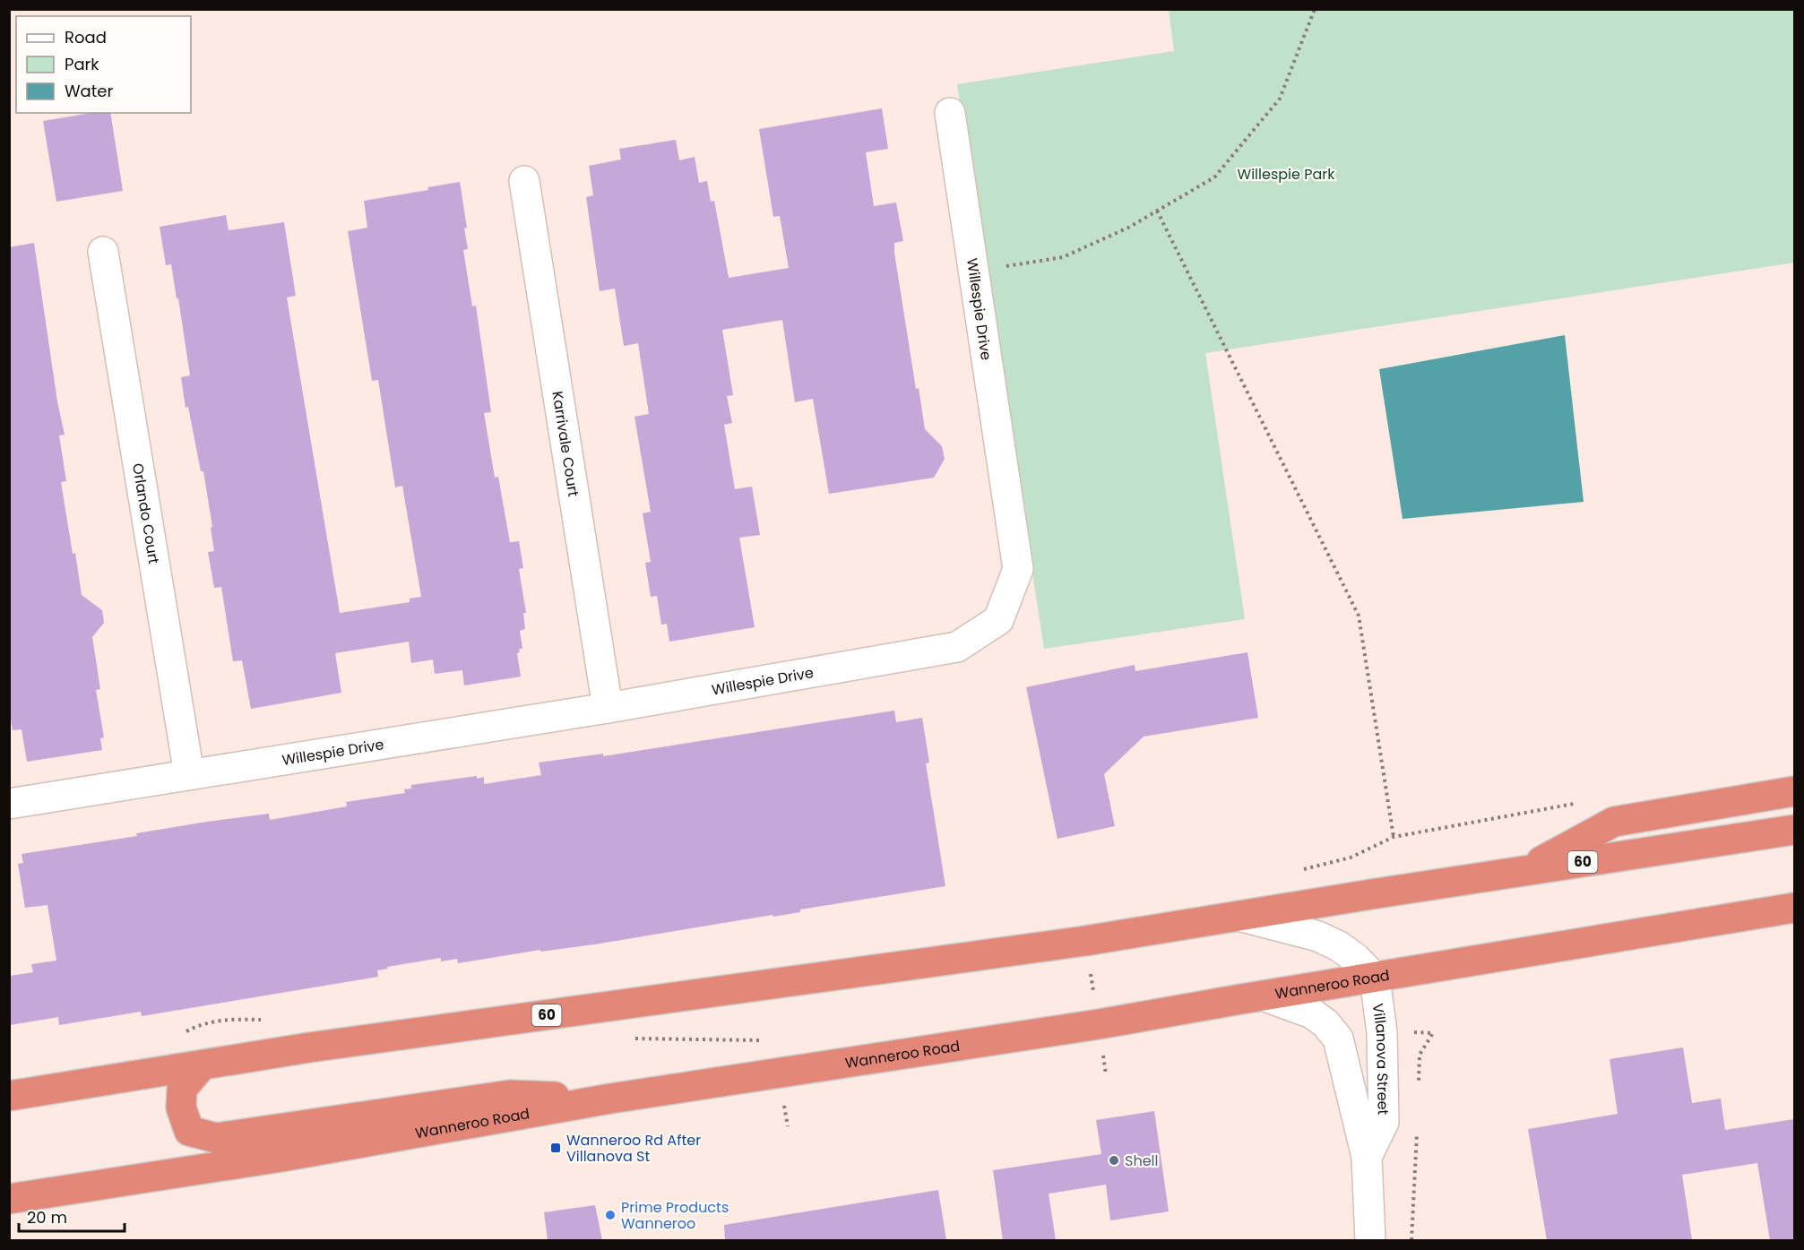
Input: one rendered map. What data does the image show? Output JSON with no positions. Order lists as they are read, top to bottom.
{
  "streets": {
    "highway": ["60", "Wanneroo Road"],
    "street": [
      "Willespie Drive",
      "Karrivale Court",
      "Orlando Court",
      "Villanova Street"
    ]
  },
  "crossings": [
    ["Willespie Drive", "Karrivale Court"],
    ["Willespie Drive", "Orlando Court"],
    ["Wanneroo Road", "Villanova Street"]
  ],
  "parks": ["Willespie Park"],
  "places": {
    "transit": ["Wanneroo Rd After Villanova St"],
    "other": ["Shell", "Prime Products Wanneroo"]
  },
  "legend": ["Road", "Park", "Water"],
  "scale_bar": "20 m"
}
